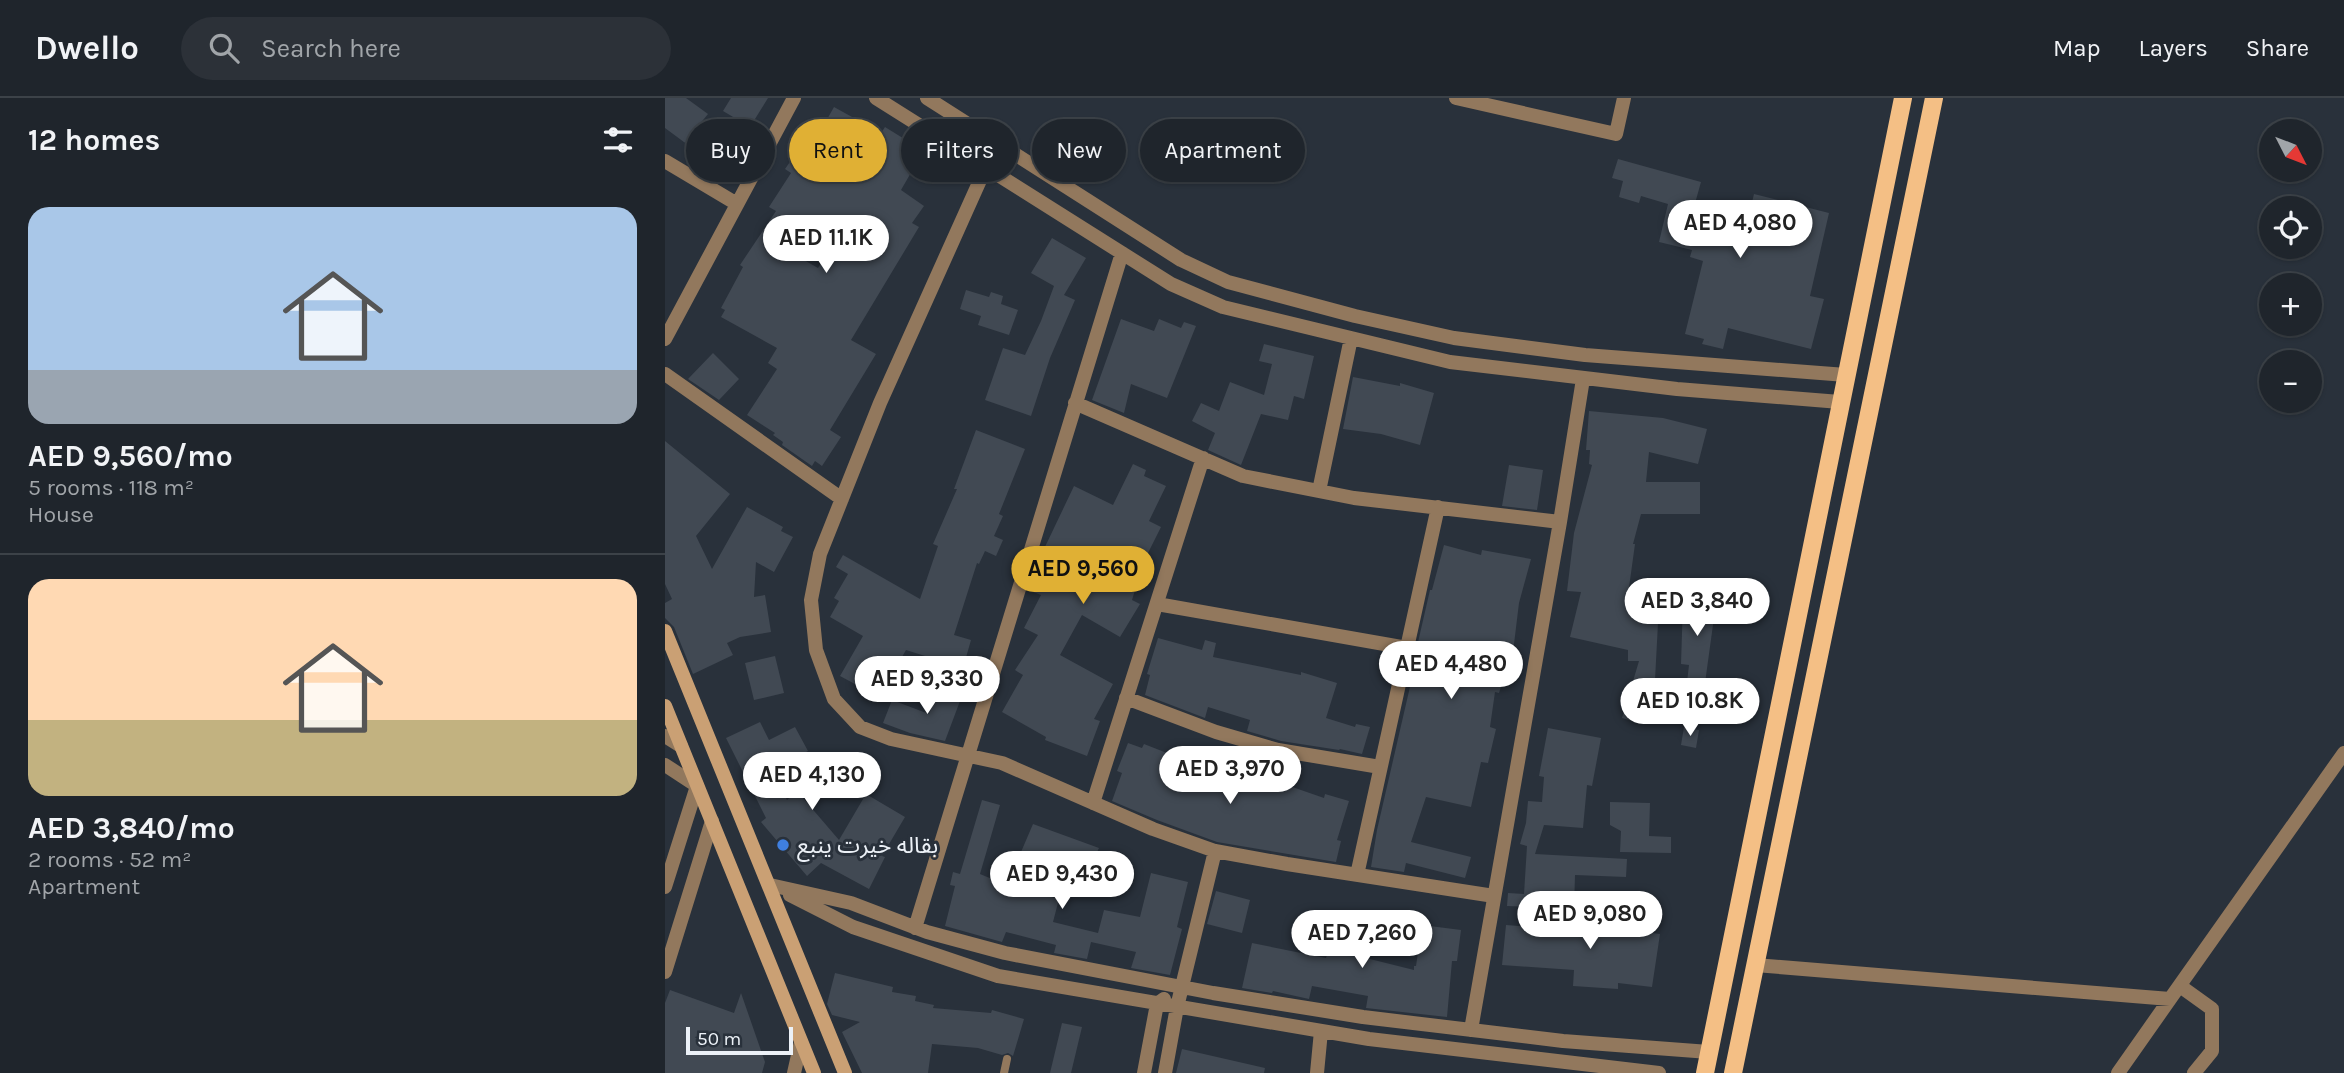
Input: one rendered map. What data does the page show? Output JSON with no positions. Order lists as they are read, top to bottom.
{
  "places": ["بقاله خيرت ينبع"],
  "scale_bar": "50 m",
  "north": "bottom right",
  "page": {
    "header": "Dwello",
    "search": "Search here",
    "nav": ["Map", "Layers", "Share"],
    "heading": "12 homes",
    "map_buttons": ["+", "−"],
    "chip": [
      "Buy",
      "Rent",
      "Filters",
      "New",
      "Apartment"
    ],
    "list": [
      {
        "name": "AED 9,560/mo",
        "note": "5 rooms · 118 m² · House"
      },
      {
        "name": "AED 3,840/mo",
        "note": "2 rooms · 52 m² · Apartment"
      }
    ],
    "price": [
      "AED 4,080",
      "AED 11.1K",
      "AED 9,560",
      "AED 3,840",
      "AED 4,480",
      "AED 9,330",
      "AED 10.8K",
      "AED 3,970",
      "AED 4,130",
      "AED 9,430",
      "AED 9,080",
      "AED 7,260"
    ],
    "scale": "50 m"
  }
}
